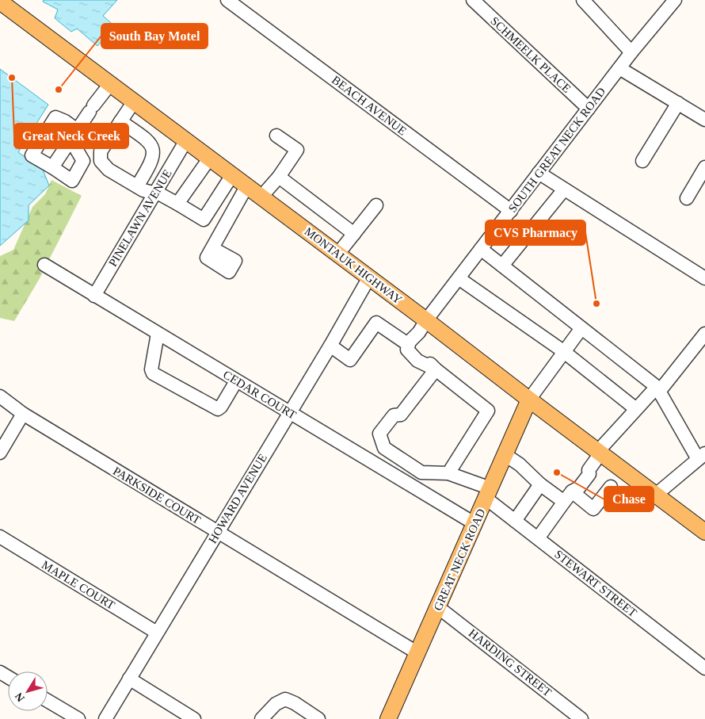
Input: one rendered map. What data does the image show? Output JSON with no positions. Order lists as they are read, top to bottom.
{
  "streets": {
    "main road": ["MONTAUK HIGHWAY", "GREAT NECK ROAD"],
    "street": [
      "SCHMEELK PLACE",
      "BEACH AVENUE",
      "SOUTH GREAT NECK ROAD",
      "PINELAWN AVENUE",
      "CEDAR COURT",
      "PARKSIDE COURT",
      "HOWARD AVENUE",
      "STEWART STREET",
      "MAPLE COURT",
      "HARDING STREET"
    ]
  },
  "crossings": [
    ["SCHMEELK PLACE", "SOUTH GREAT NECK ROAD"],
    ["BEACH AVENUE", "SOUTH GREAT NECK ROAD"],
    ["SOUTH GREAT NECK ROAD", "MONTAUK HIGHWAY"],
    ["PINELAWN AVENUE", "MONTAUK HIGHWAY"],
    ["PINELAWN AVENUE", "CEDAR COURT"],
    ["MONTAUK HIGHWAY", "HOWARD AVENUE"],
    ["MONTAUK HIGHWAY", "GREAT NECK ROAD"],
    ["CEDAR COURT", "HOWARD AVENUE"],
    ["CEDAR COURT", "GREAT NECK ROAD"],
    ["PARKSIDE COURT", "HOWARD AVENUE"],
    ["PARKSIDE COURT", "GREAT NECK ROAD"],
    ["HOWARD AVENUE", "MAPLE COURT"],
    ["GREAT NECK ROAD", "STEWART STREET"],
    ["GREAT NECK ROAD", "HARDING STREET"]
  ],
  "places": [
    "Great Neck Creek",
    "South Bay Motel",
    "CVS Pharmacy",
    "Chase"
  ],
  "north": "bottom left"
}
